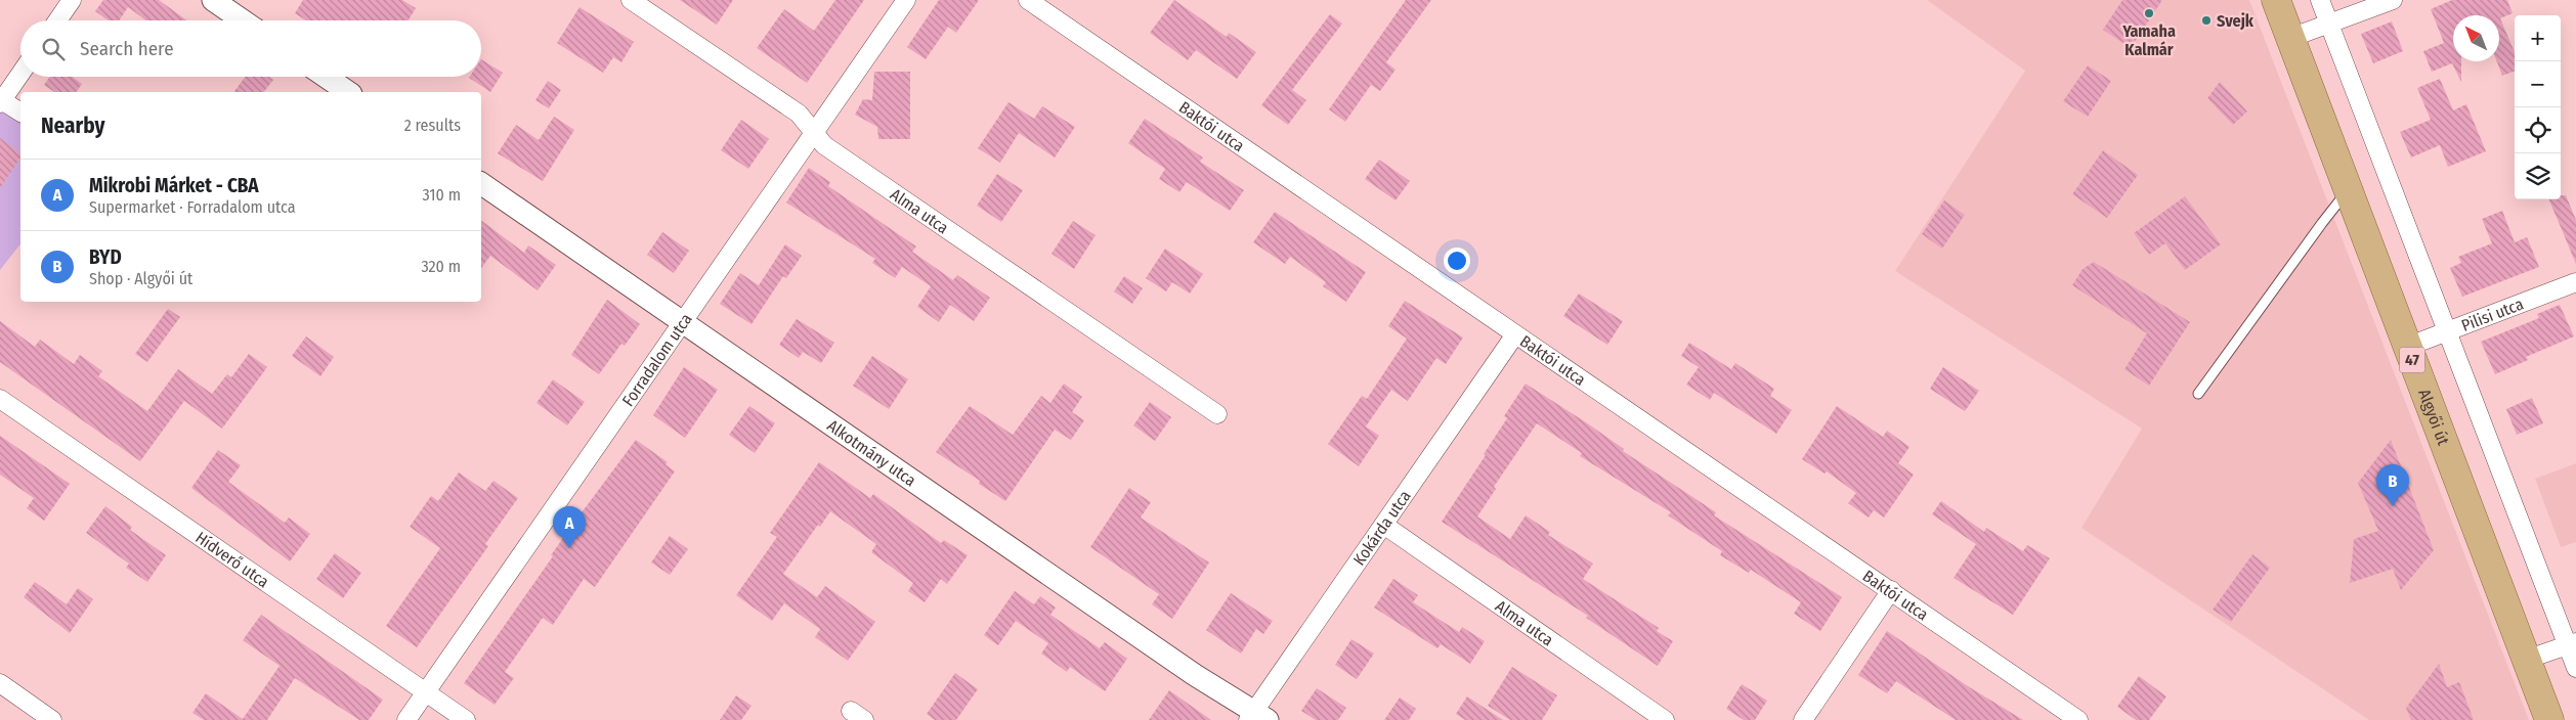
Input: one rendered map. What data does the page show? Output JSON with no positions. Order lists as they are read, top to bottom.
{
  "streets": {
    "main road": ["47", "Algyői út"],
    "street": [
      "Baktói utca",
      "Alma utca",
      "Pilisi utca",
      "Forradalom utca",
      "Alkotmány utca",
      "Kokárda utca",
      "Hídverő utca"
    ]
  },
  "crossings": [
    ["Baktói utca", "Kokárda utca"],
    ["Alma utca", "Forradalom utca"],
    ["Alma utca", "Kokárda utca"],
    ["Pilisi utca", "Algyői út"],
    ["Forradalom utca", "Alkotmány utca"],
    ["Forradalom utca", "Hídverő utca"],
    ["Alkotmány utca", "Kokárda utca"]
  ],
  "places": ["Yamaha Kalmár", "Svejk"],
  "north": "top left",
  "page": {
    "map_buttons": ["+", "−"],
    "search": "Search here",
    "heading": ["Nearby", "2 results"],
    "list": [
      {
        "mark": "A",
        "name": "Mikrobi Márket - CBA",
        "note": "Supermarket · Forradalom utca",
        "value": "310 m"
      },
      {
        "mark": "B",
        "name": "BYD",
        "note": "Shop · Algyői út",
        "value": "320 m"
      }
    ],
    "pins": ["B", "A"]
  }
}
